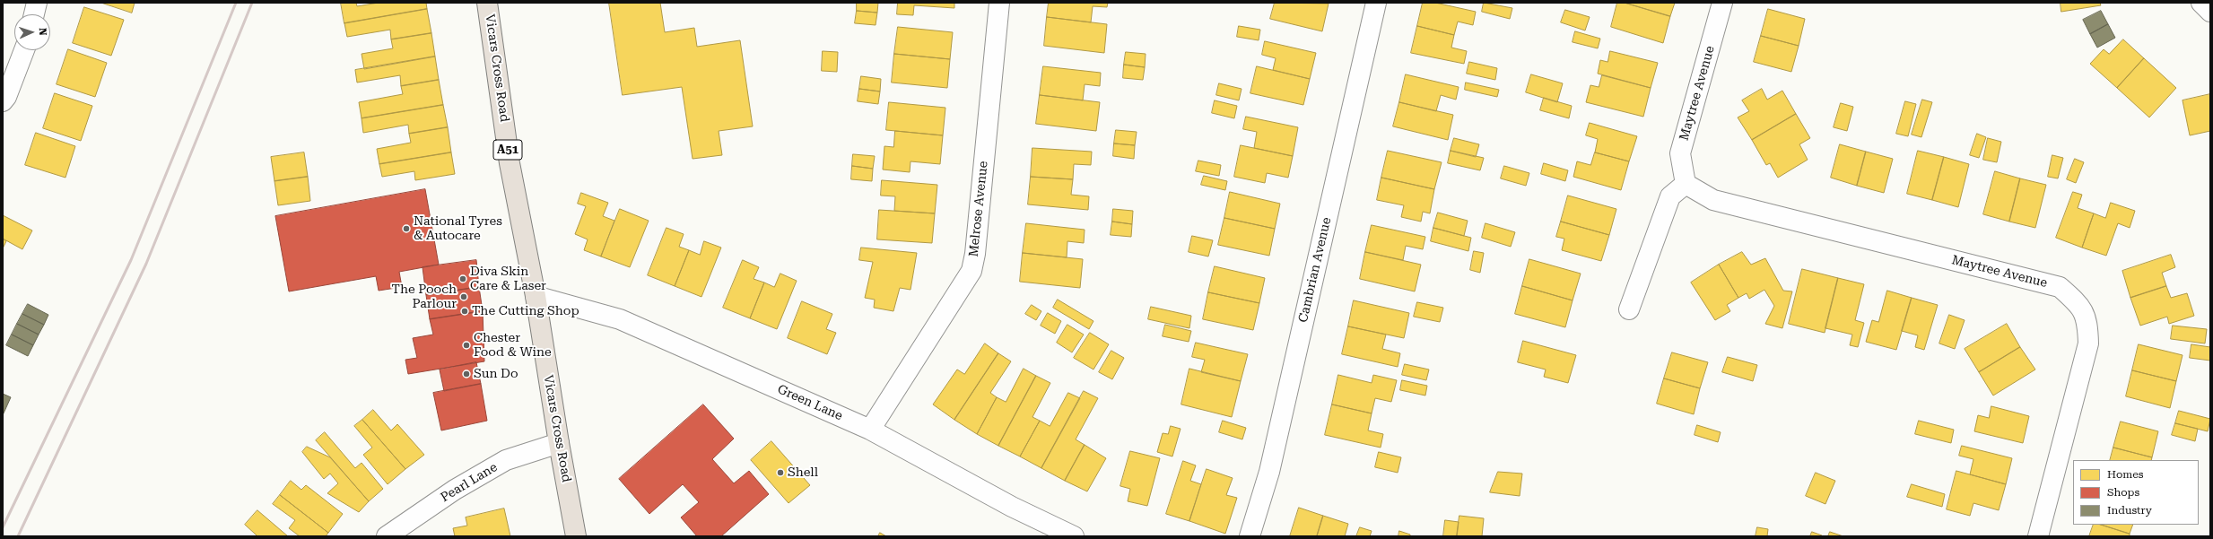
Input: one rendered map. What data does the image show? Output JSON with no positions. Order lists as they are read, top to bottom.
{
  "streets": {
    "highway": ["Vicars Cross Road", "A51"],
    "street": [
      "Maytree Avenue",
      "Melrose Avenue",
      "Cambrian Avenue",
      "Green Lane",
      "Pearl Lane"
    ]
  },
  "crossings": [
    ["Vicars Cross Road", "Green Lane"],
    ["Vicars Cross Road", "Pearl Lane"],
    ["Melrose Avenue", "Green Lane"]
  ],
  "places": [
    "National Tyres & Autocare",
    "Diva Skin Care & Laser",
    "The Pooch Parlour",
    "The Cutting Shop",
    "Chester Food & Wine",
    "Sun Do",
    "Shell"
  ],
  "legend": ["Homes", "Shops", "Industry"],
  "north": "right"
}
